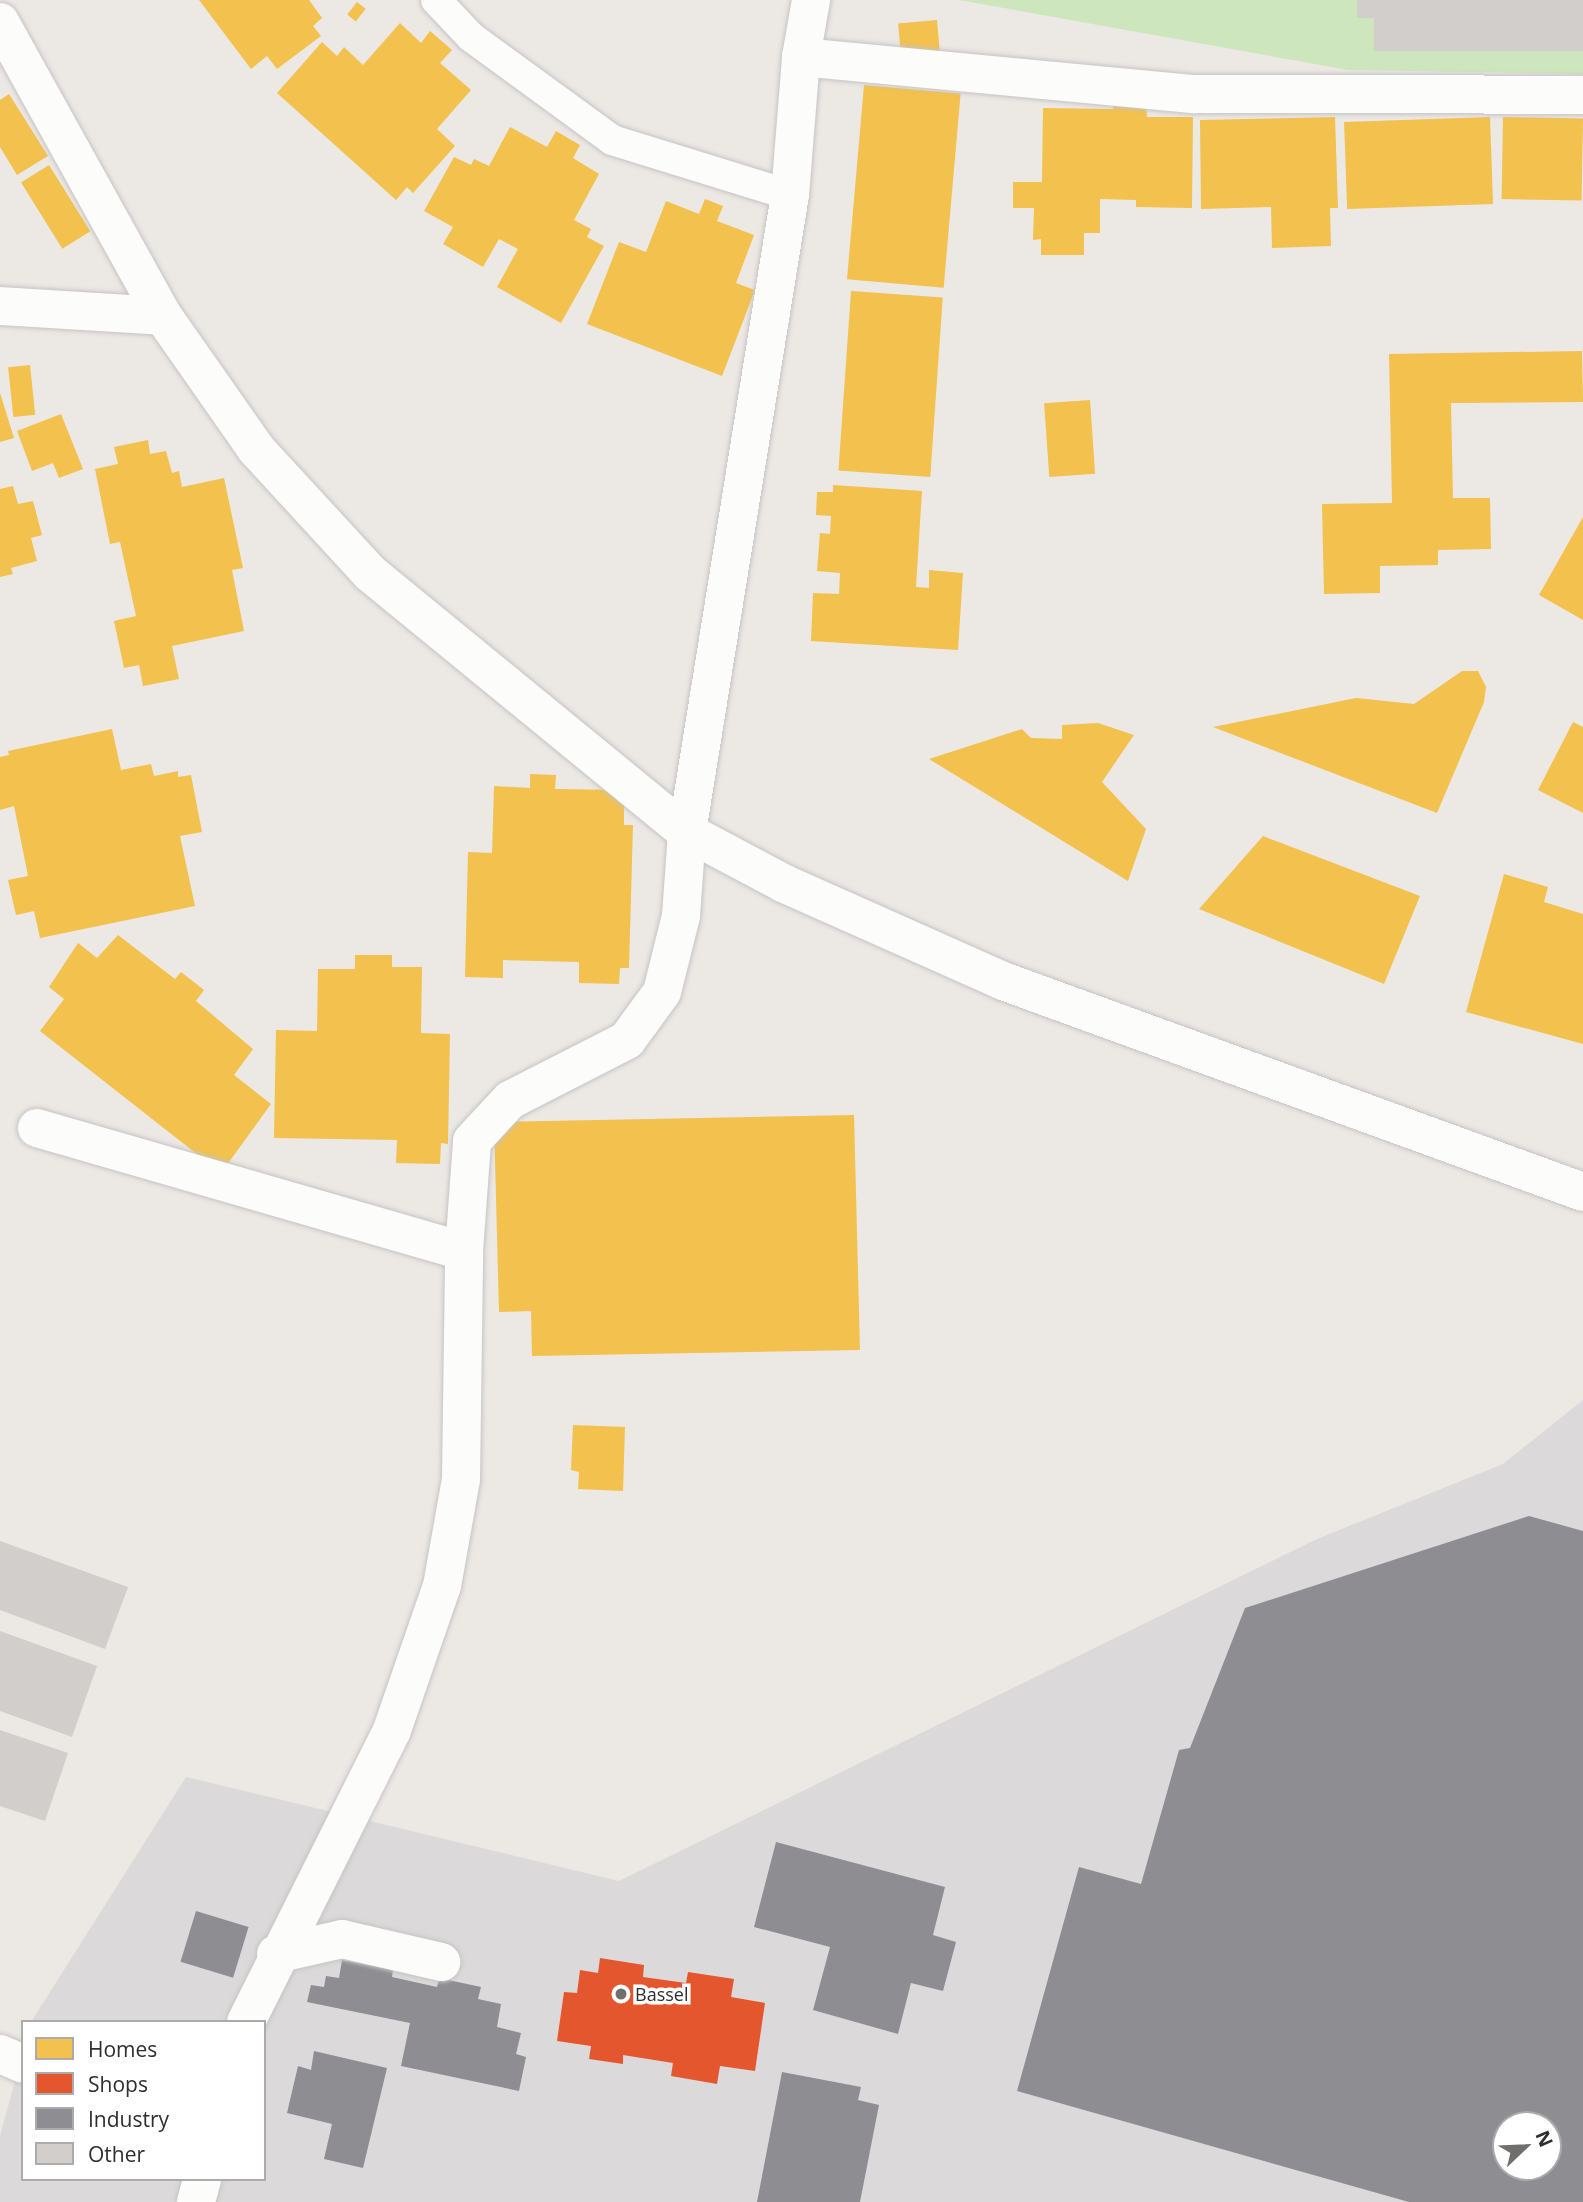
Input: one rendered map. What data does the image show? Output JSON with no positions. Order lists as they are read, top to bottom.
{
  "places": ["Bassel"],
  "legend": [
    "Homes",
    "Shops",
    "Industry",
    "Other"
  ],
  "north": "top right"
}
